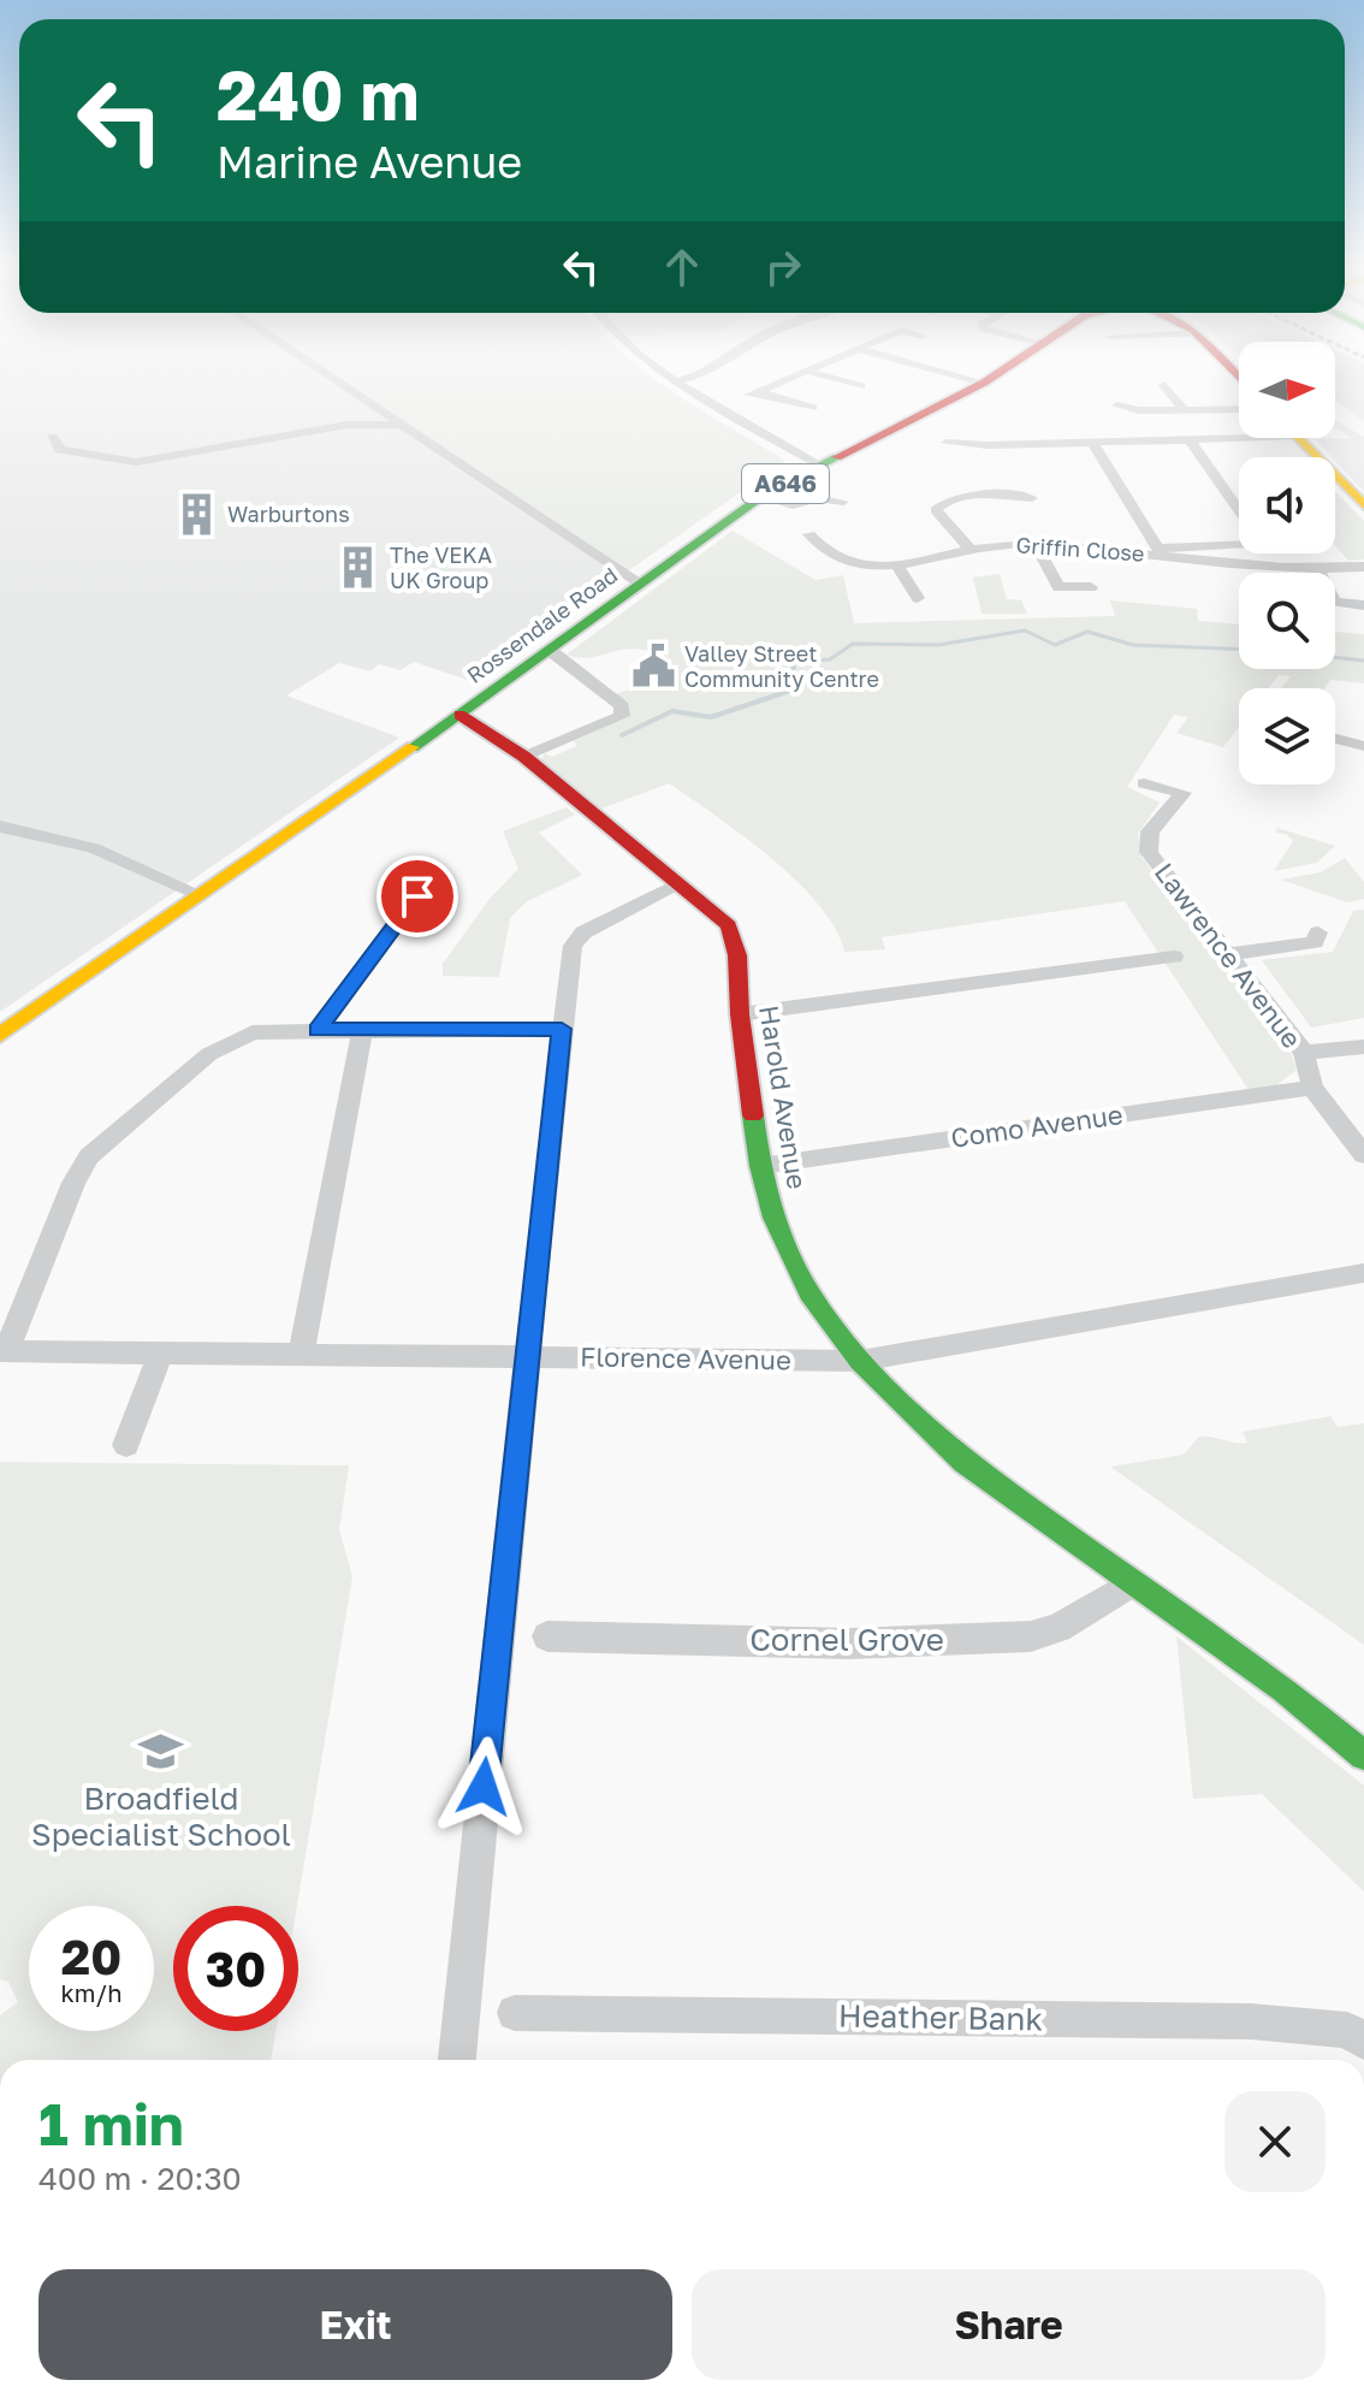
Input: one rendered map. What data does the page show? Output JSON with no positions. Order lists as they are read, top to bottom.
{
  "streets": {
    "main road": ["A646", "Rossendale Road", "Harold Avenue"],
    "street": [
      "Griffin Close",
      "Lawrence Avenue",
      "Como Avenue",
      "Florence Avenue",
      "Cornel Grove",
      "Heather Bank"
    ]
  },
  "crossings": [
    ["Rossendale Road", "Harold Avenue"],
    ["Lawrence Avenue", "Como Avenue"],
    ["Harold Avenue", "Como Avenue"],
    ["Harold Avenue", "Florence Avenue"],
    ["Harold Avenue", "Cornel Grove"]
  ],
  "places": {
    "building": ["Warburtons", "The VEKA UK Group"],
    "public building": ["Valley Street Community Centre"],
    "school or university": ["Broadfield Specialist School"]
  },
  "north": "right",
  "page": {
    "turn": ["240 m", "Marine Avenue"],
    "speed": "20 km/h",
    "limit": "30",
    "heading": ["1 min", "400 m · 20:30"],
    "buttons": ["Exit", "Share"]
  }
}
